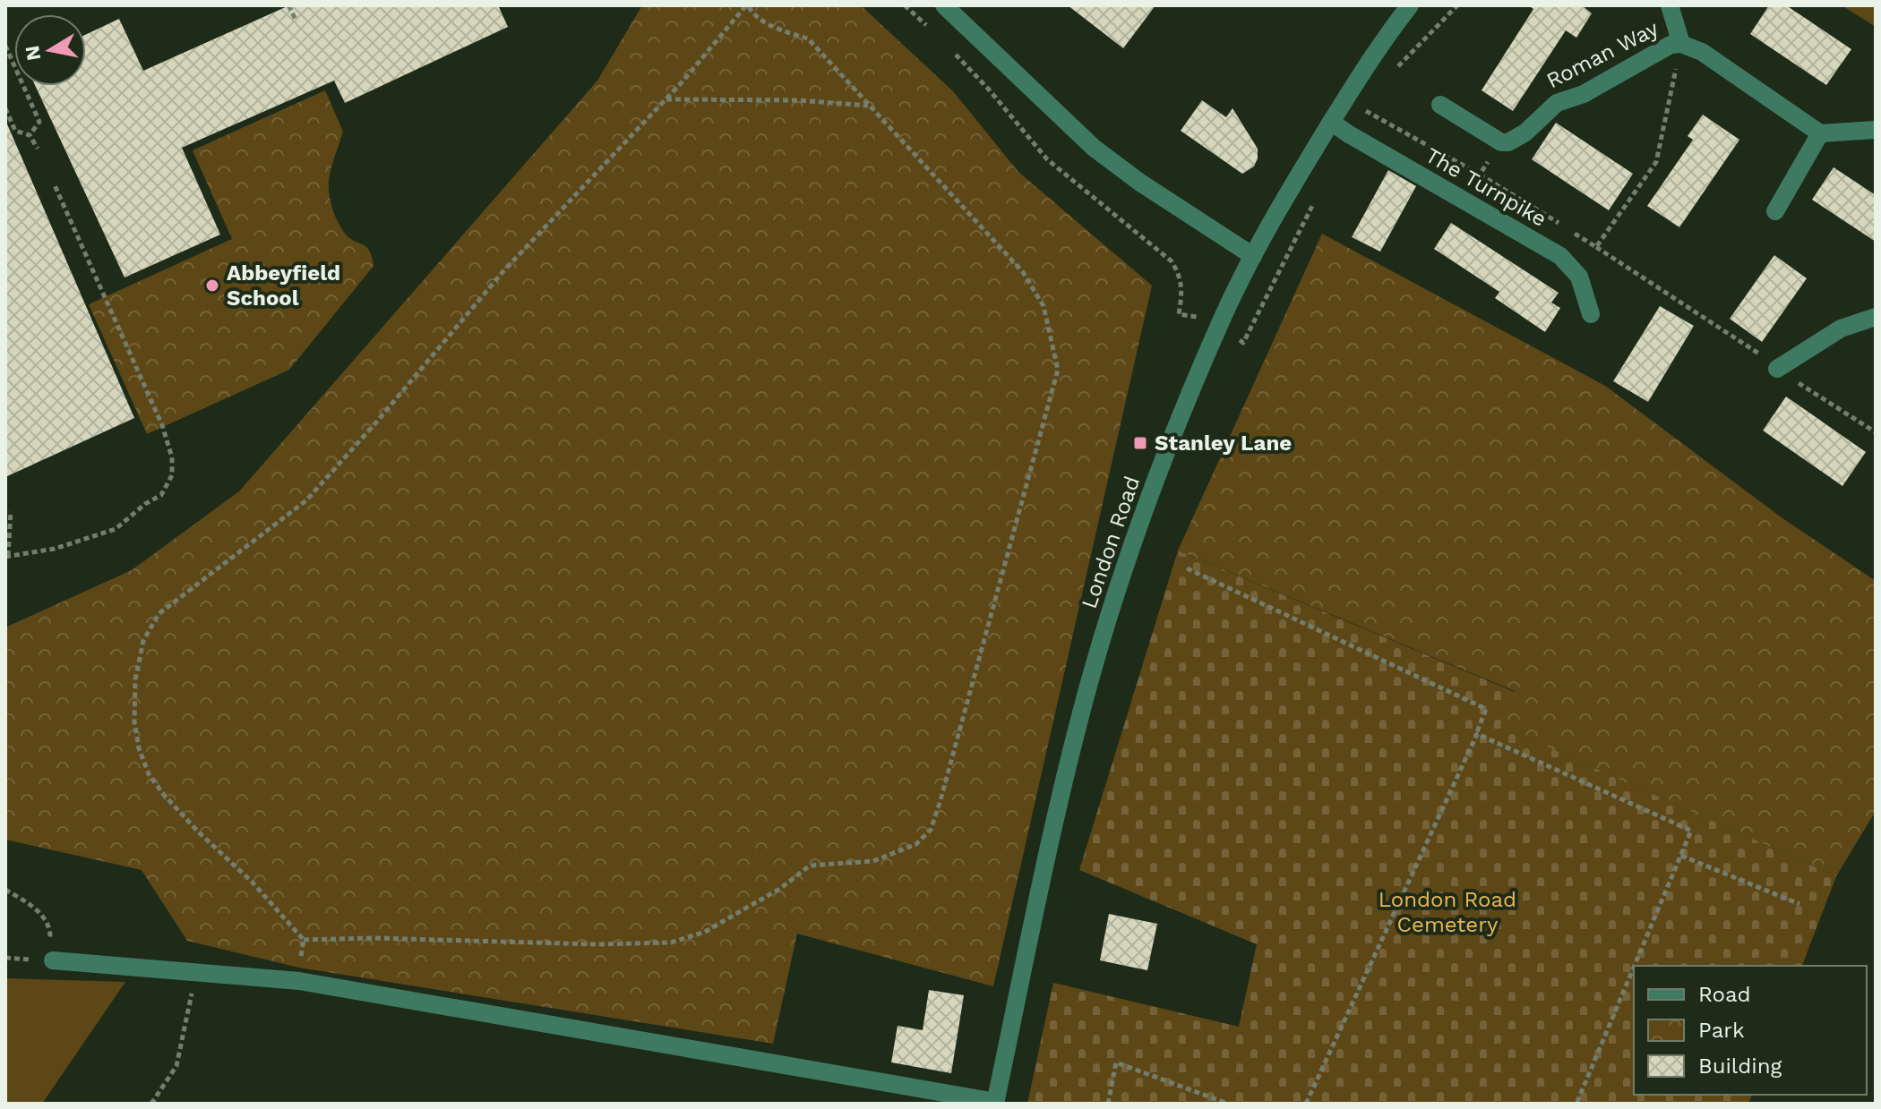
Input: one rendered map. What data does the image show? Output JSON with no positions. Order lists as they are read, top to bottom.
{
  "streets": {
    "street": ["Roman Way", "The Turnpike", "London Road"]
  },
  "crossings": [
    ["The Turnpike", "London Road"]
  ],
  "parks": ["London Road Cemetery"],
  "places": {
    "other": ["Abbeyfield School"],
    "transit": ["Stanley Lane"]
  },
  "legend": ["Road", "Park", "Building"],
  "north": "left"
}
